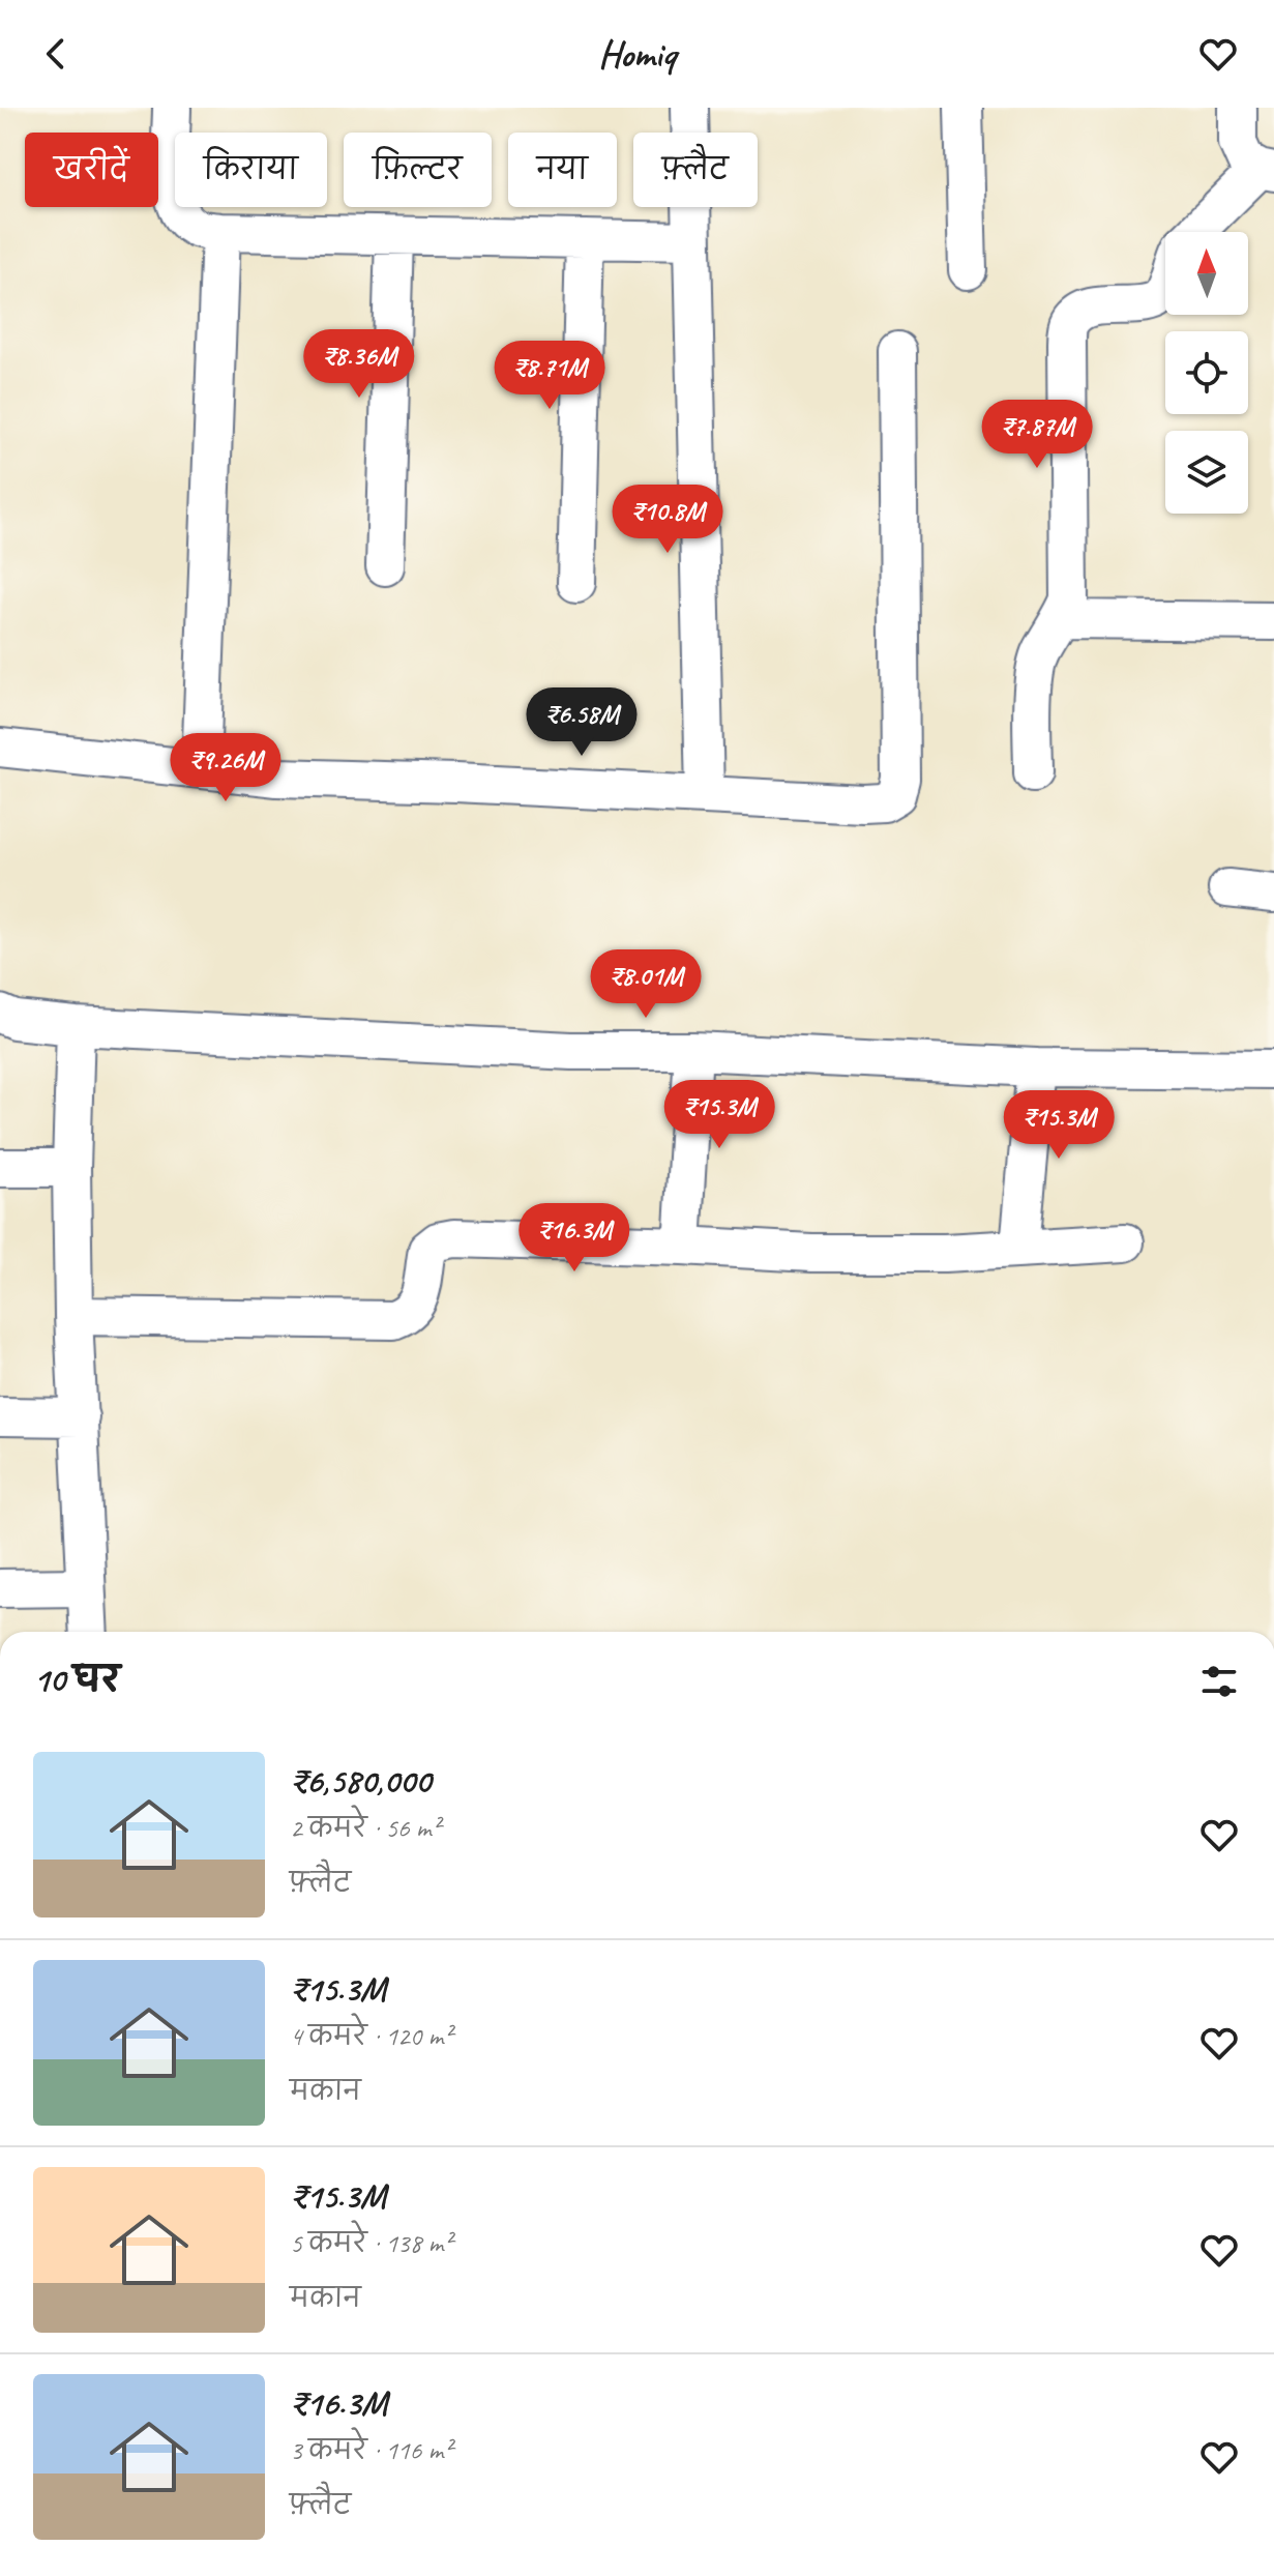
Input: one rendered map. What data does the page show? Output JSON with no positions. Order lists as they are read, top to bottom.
{
  "north": "top",
  "page": {
    "header": "Homiq",
    "chip": [
      "खरीदें",
      "किराया",
      "फ़िल्टर",
      "नया",
      "फ़्लैट"
    ],
    "price": [
      "₹8.36M",
      "₹8.71M",
      "₹7.87M",
      "₹10.8M",
      "₹6.58M",
      "₹9.26M",
      "₹8.01M",
      "₹15.3M",
      "₹15.3M",
      "₹16.3M"
    ],
    "heading": "10 घर",
    "list": [
      {
        "name": "₹6,580,000",
        "note": "2 कमरे · 56 m² · फ़्लैट"
      },
      {
        "name": "₹15.3M",
        "note": "4 कमरे · 120 m² · मकान"
      },
      {
        "name": "₹15.3M",
        "note": "5 कमरे · 138 m² · मकान"
      },
      {
        "name": "₹16.3M",
        "note": "3 कमरे · 116 m² · फ़्लैट"
      }
    ]
  }
}
